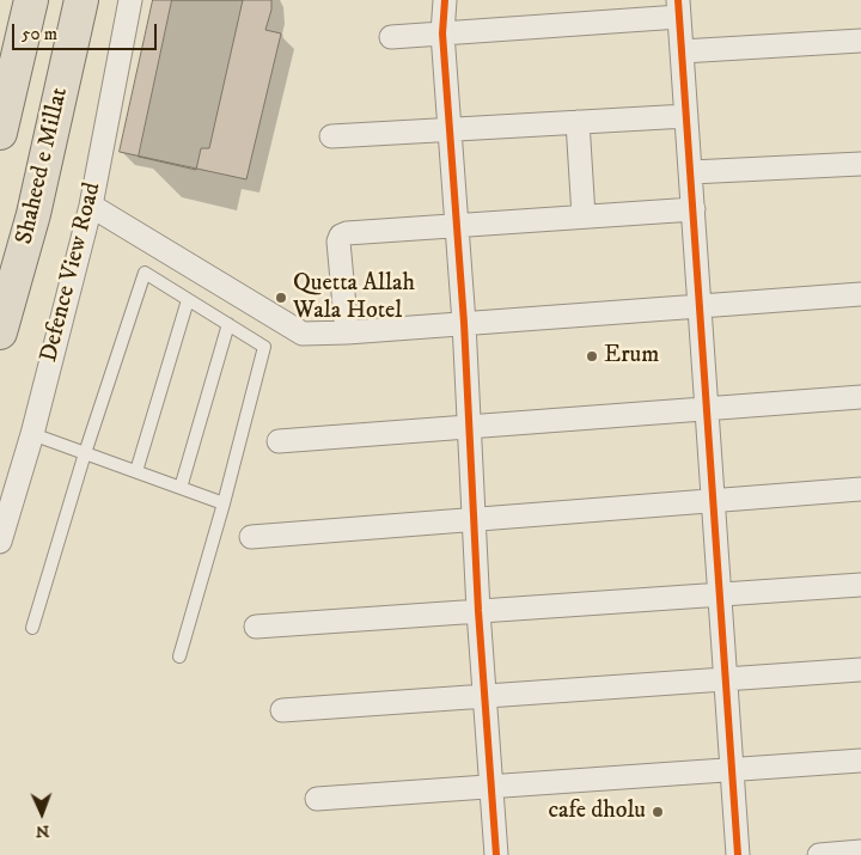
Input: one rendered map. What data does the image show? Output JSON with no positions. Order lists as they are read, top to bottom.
{
  "streets": {
    "main road": ["Shaheed e Millat"],
    "street": ["Defence View Road"]
  },
  "places": ["Quetta Allah Wala Hotel", "Erum", "cafe dholu"],
  "scale_bar": "50 m",
  "north": "bottom"
}
